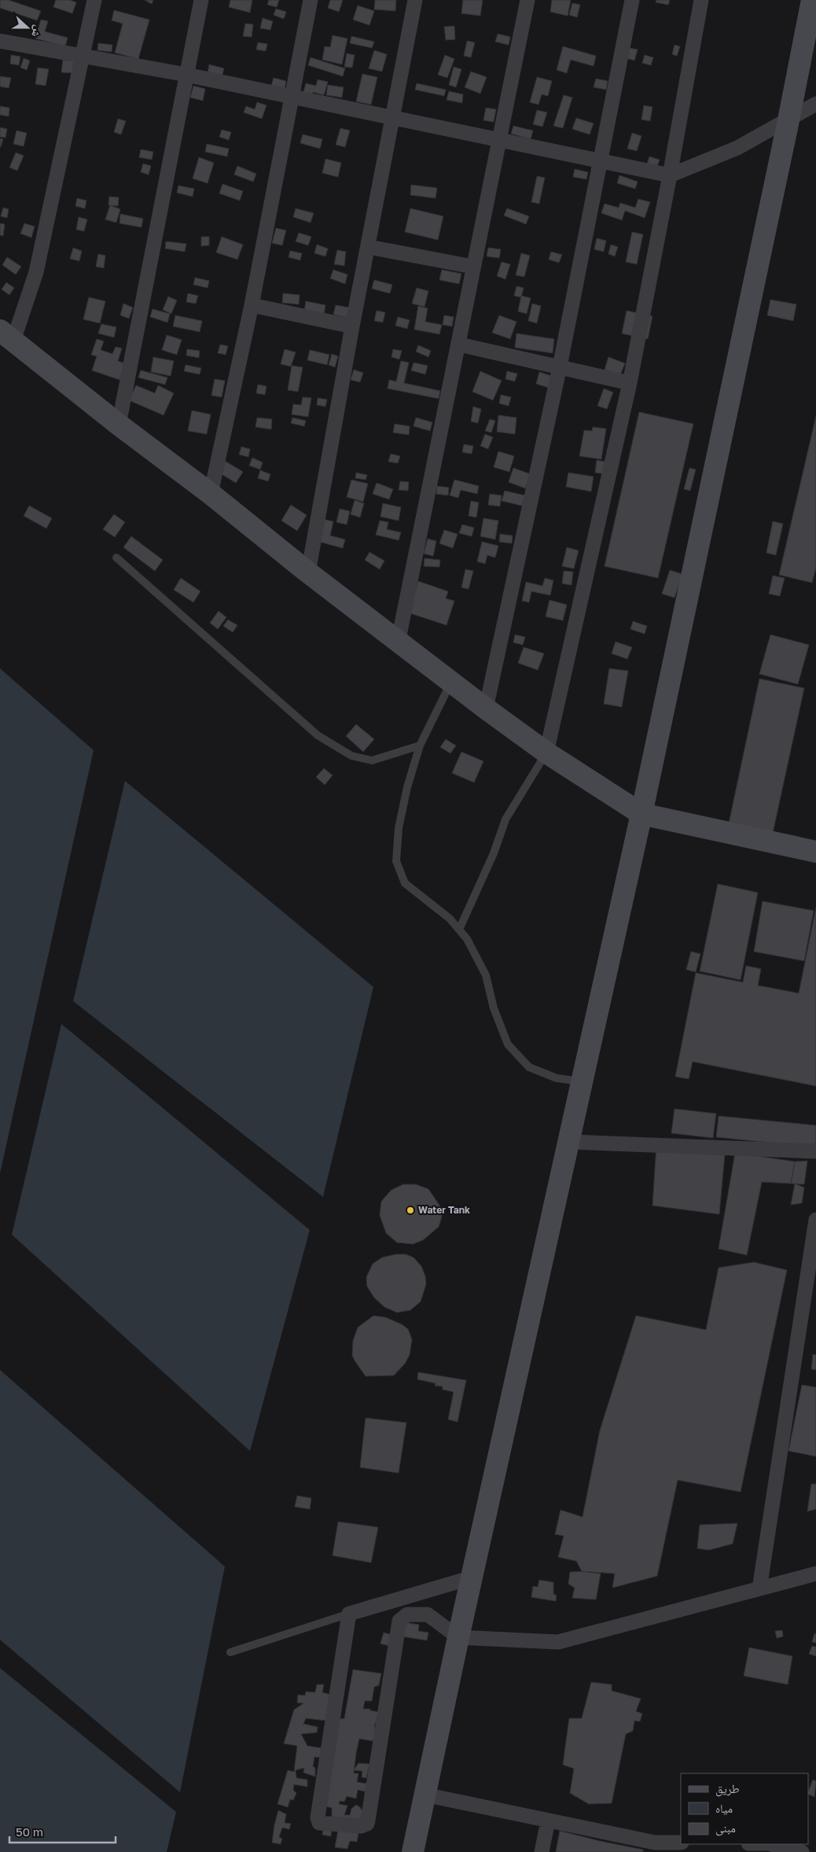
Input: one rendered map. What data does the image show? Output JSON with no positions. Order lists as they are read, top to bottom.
{
  "places": ["Water Tank"],
  "legend": ["طريق", "مياه", "مبنى"],
  "scale_bar": "50 m",
  "north": "right"
}
